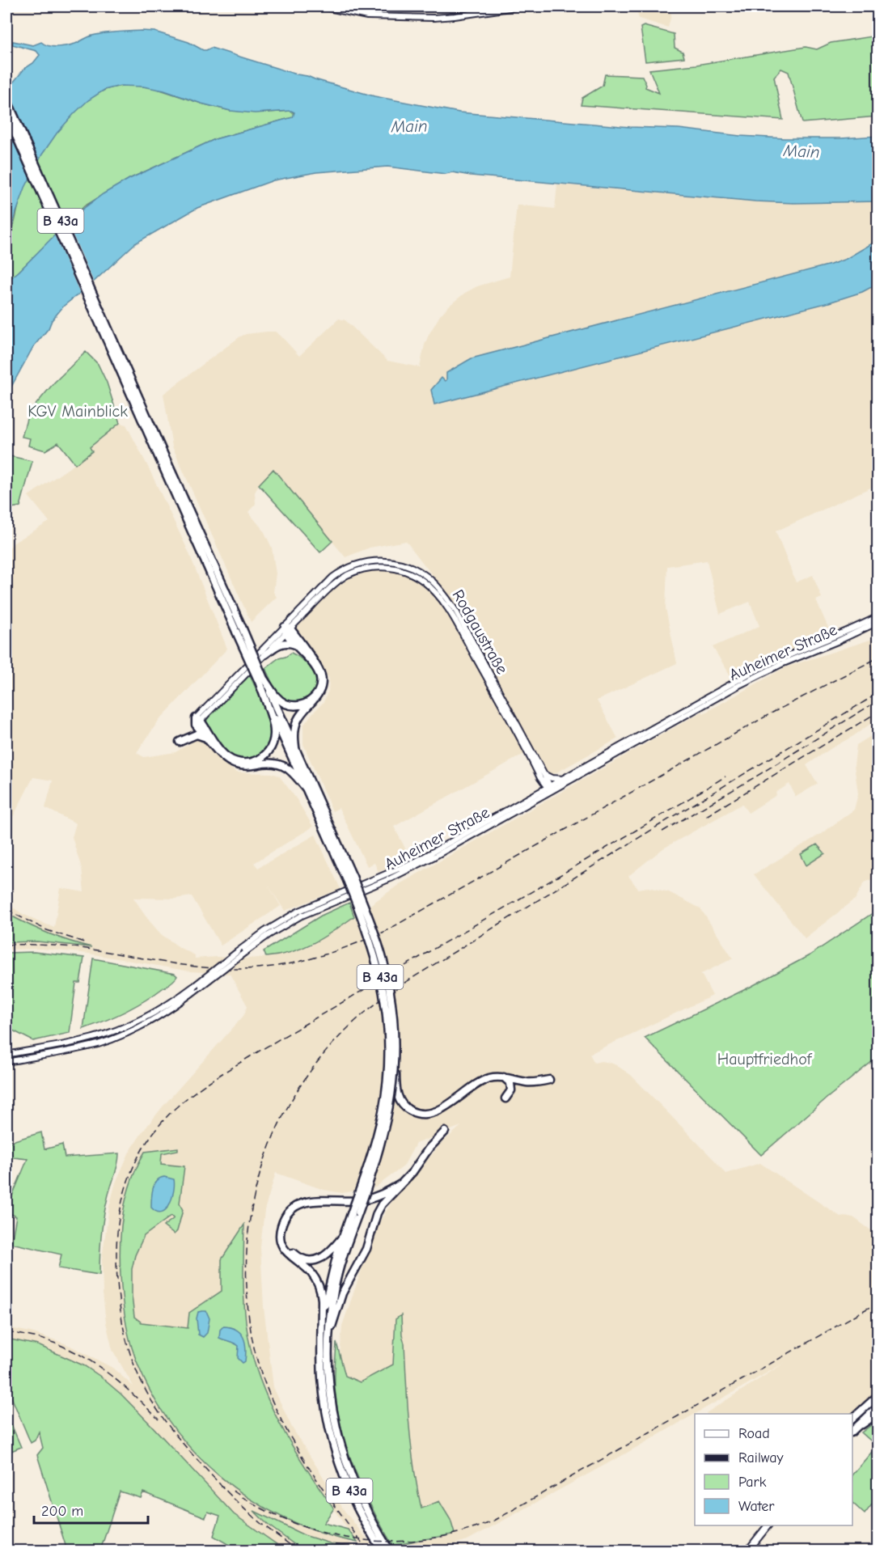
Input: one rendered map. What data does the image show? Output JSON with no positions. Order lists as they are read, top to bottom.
{
  "streets": {
    "highway": ["B 43a"],
    "main road": ["Rodgaustraße", "Auheimer Straße"]
  },
  "crossings": [
    ["Rodgaustraße", "Auheimer Straße"]
  ],
  "water": ["Main"],
  "parks": ["KGV Mainblick", "Hauptfriedhof"],
  "legend": [
    "Road",
    "Railway",
    "Park",
    "Water"
  ],
  "scale_bar": "200 m"
}
